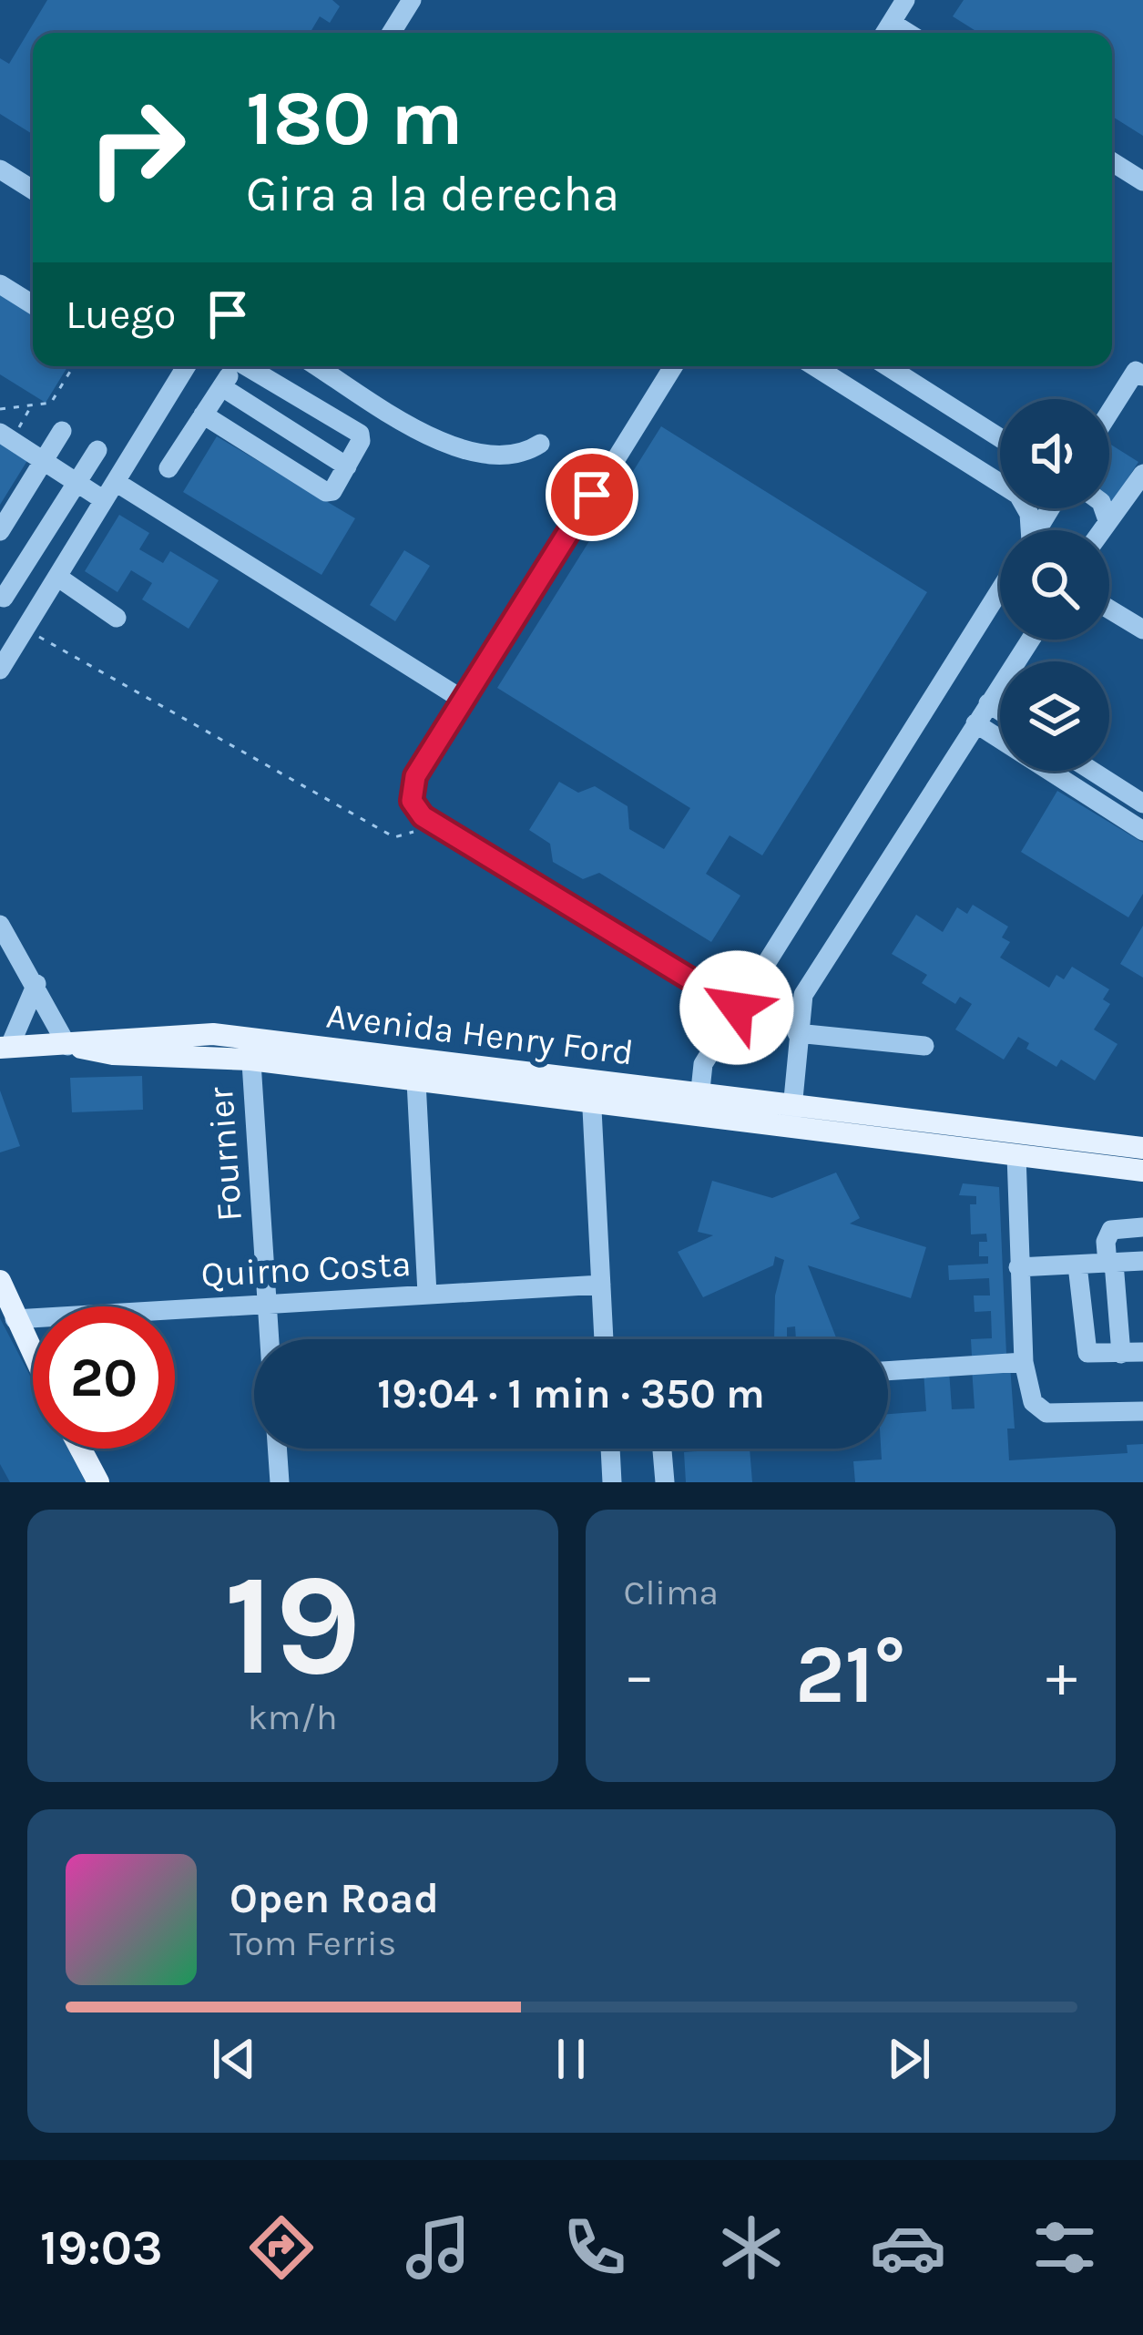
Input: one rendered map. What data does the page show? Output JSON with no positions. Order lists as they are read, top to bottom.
{
  "streets": {
    "main road": ["Avenida Henry Ford"],
    "street": ["Fournier", "Quirno Costa"]
  },
  "crossings": [
    ["Avenida Henry Ford", "Fournier"],
    ["Fournier", "Quirno Costa"]
  ],
  "page": {
    "turn": ["180 m", "Gira a la derecha"],
    "then": "Luego",
    "limit": "20",
    "trip": "19:04 · 1 min · 350 m",
    "tile": [
      ["19", "km/h"],
      "Clima"
    ],
    "heat": ["−", "21°", "+"],
    "song": ["Open Road", "Tom Ferris"],
    "tabs": "19:03"
  }
}
